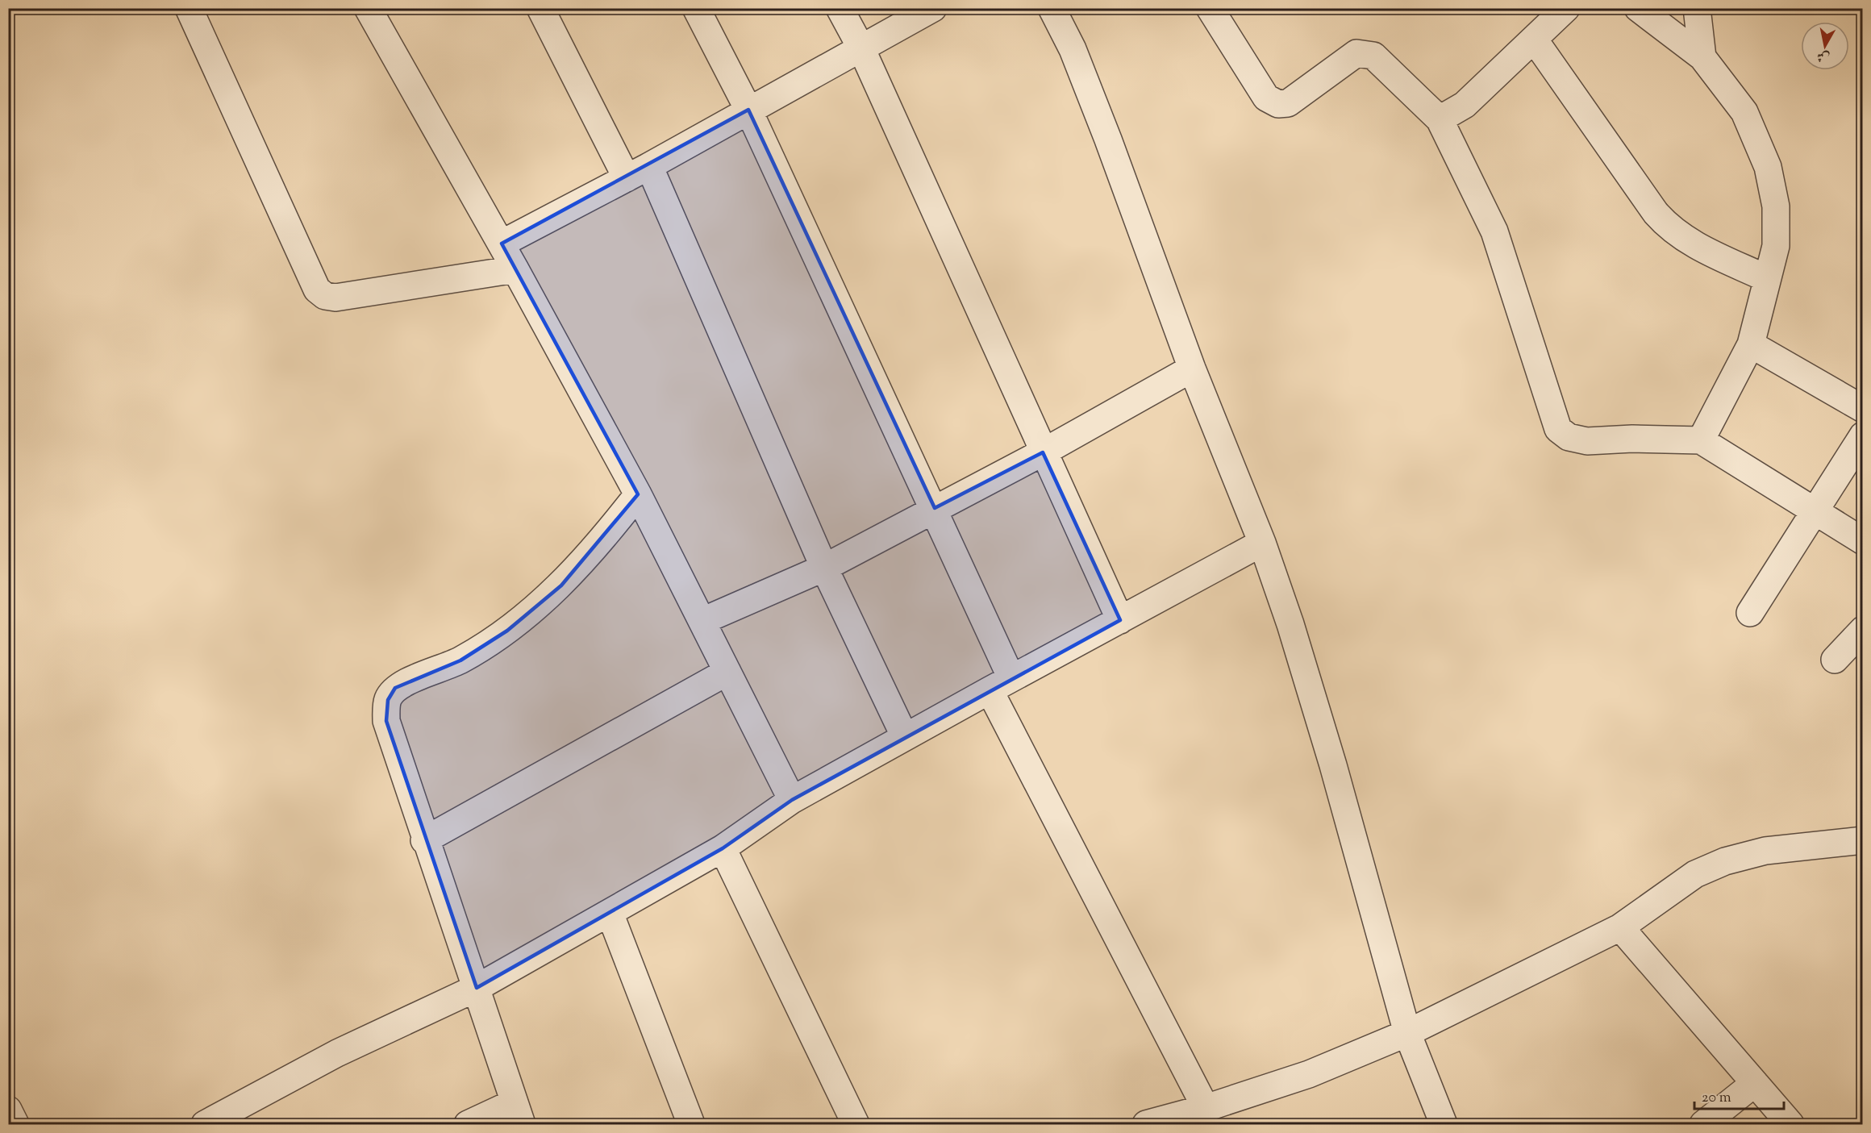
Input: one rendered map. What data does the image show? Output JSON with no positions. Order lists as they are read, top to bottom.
{
  "scale_bar": "20 m",
  "north": "bottom"
}
